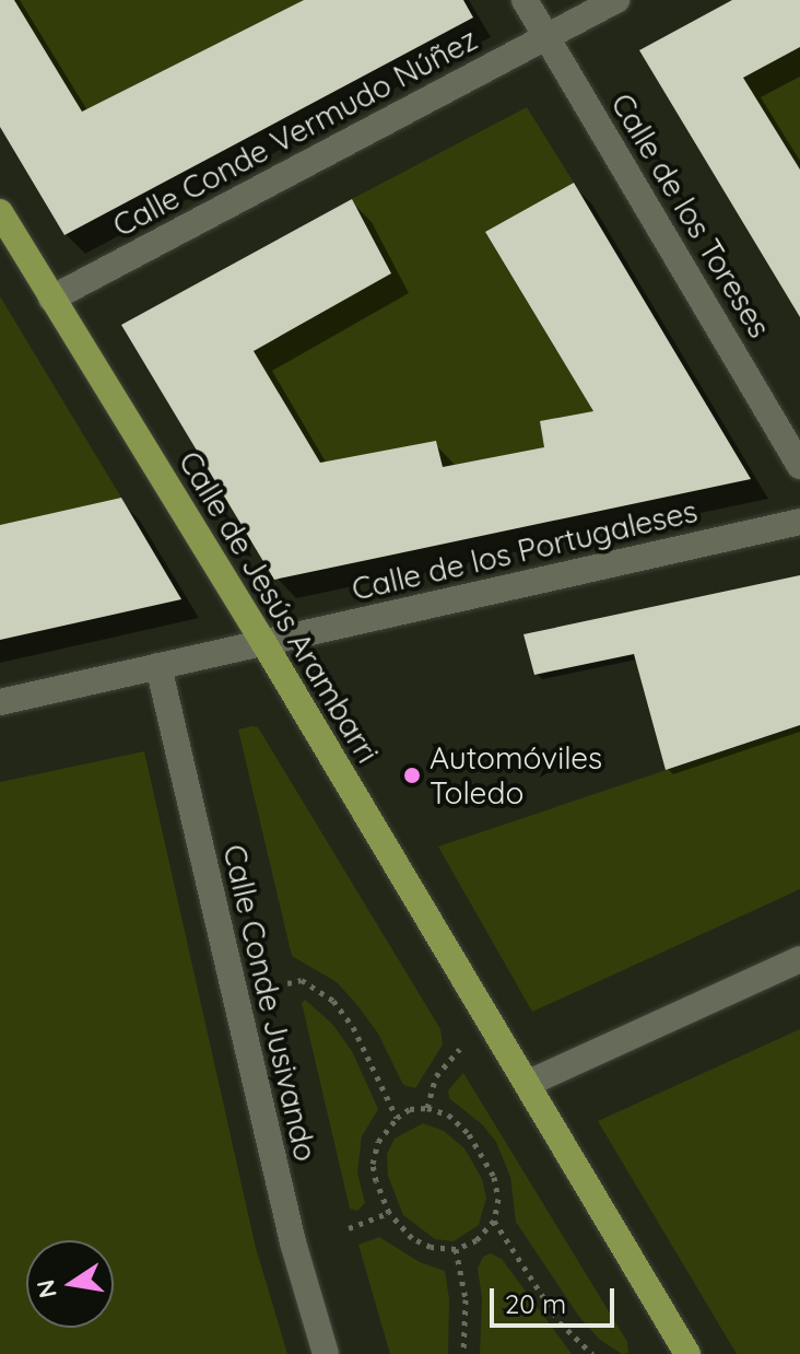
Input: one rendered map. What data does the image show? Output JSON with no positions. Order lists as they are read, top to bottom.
{
  "streets": {
    "main road": ["Calle de Jesús Arambarri"],
    "street": [
      "Calle Conde Vermudo Núñez",
      "Calle de los Toreses",
      "Calle de los Portugaleses",
      "Calle Conde Jusivando"
    ]
  },
  "crossings": [
    ["Calle Conde Vermudo Núñez", "Calle de los Toreses"],
    ["Calle Conde Vermudo Núñez", "Calle de Jesús Arambarri"],
    ["Calle de los Portugaleses", "Calle de Jesús Arambarri"],
    ["Calle de los Portugaleses", "Calle Conde Jusivando"]
  ],
  "places": ["Automóviles Toledo"],
  "scale_bar": "20 m",
  "north": "left"
}
